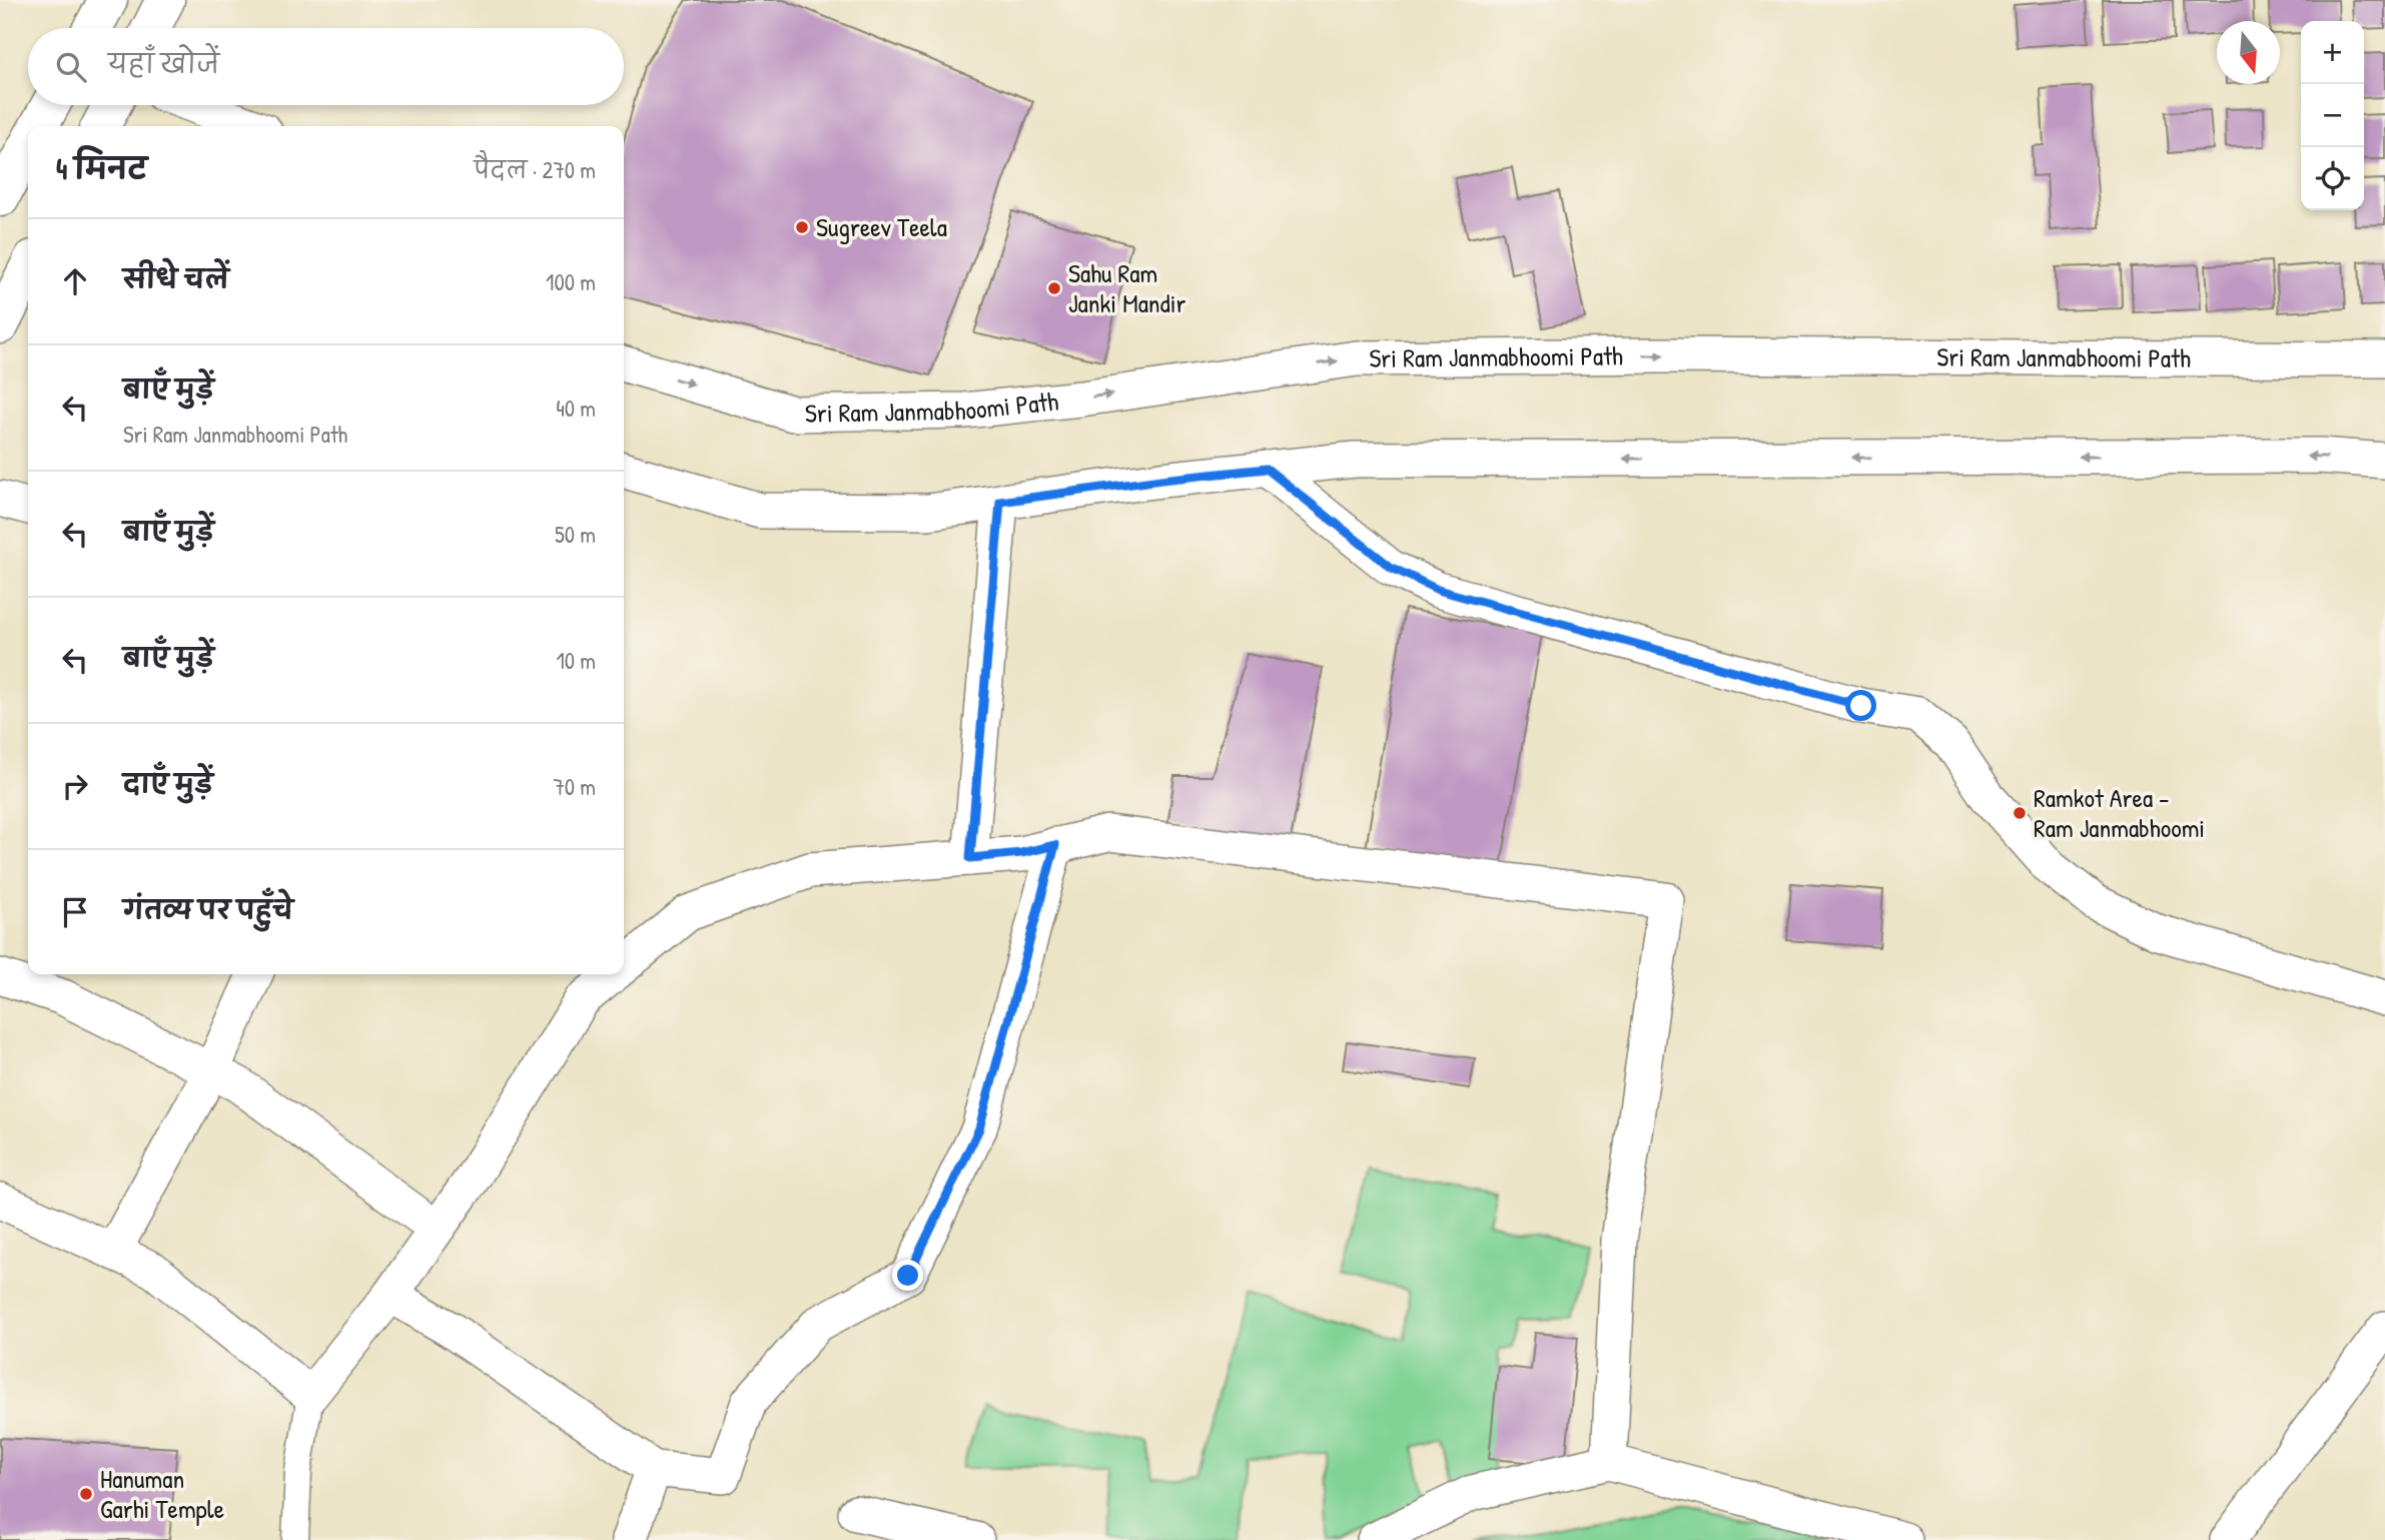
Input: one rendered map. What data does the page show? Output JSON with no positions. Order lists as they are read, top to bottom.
{
  "streets": {
    "street": ["Sri Ram Janmabhoomi Path"]
  },
  "places": [
    "Sugreev Teela",
    "Sahu Ram Janki Mandir",
    "Ramkot Area - Ram Janmabhoomi",
    "Hanuman Garhi Temple"
  ],
  "north": "bottom",
  "page": {
    "map_buttons": ["+", "−"],
    "search": "यहाँ खोजें",
    "heading": ["4 मिनट", "पैदल · 270 m"],
    "list": [
      ["सीधे चलें", "100 m"],
      ["बाएँ मुड़ें", "Sri Ram Janmabhoomi Path", "40 m"],
      ["बाएँ मुड़ें", "50 m"],
      ["बाएँ मुड़ें", "10 m"],
      ["दाएँ मुड़ें", "70 m"],
      "गंतव्य पर पहुँचे"
    ]
  }
}
